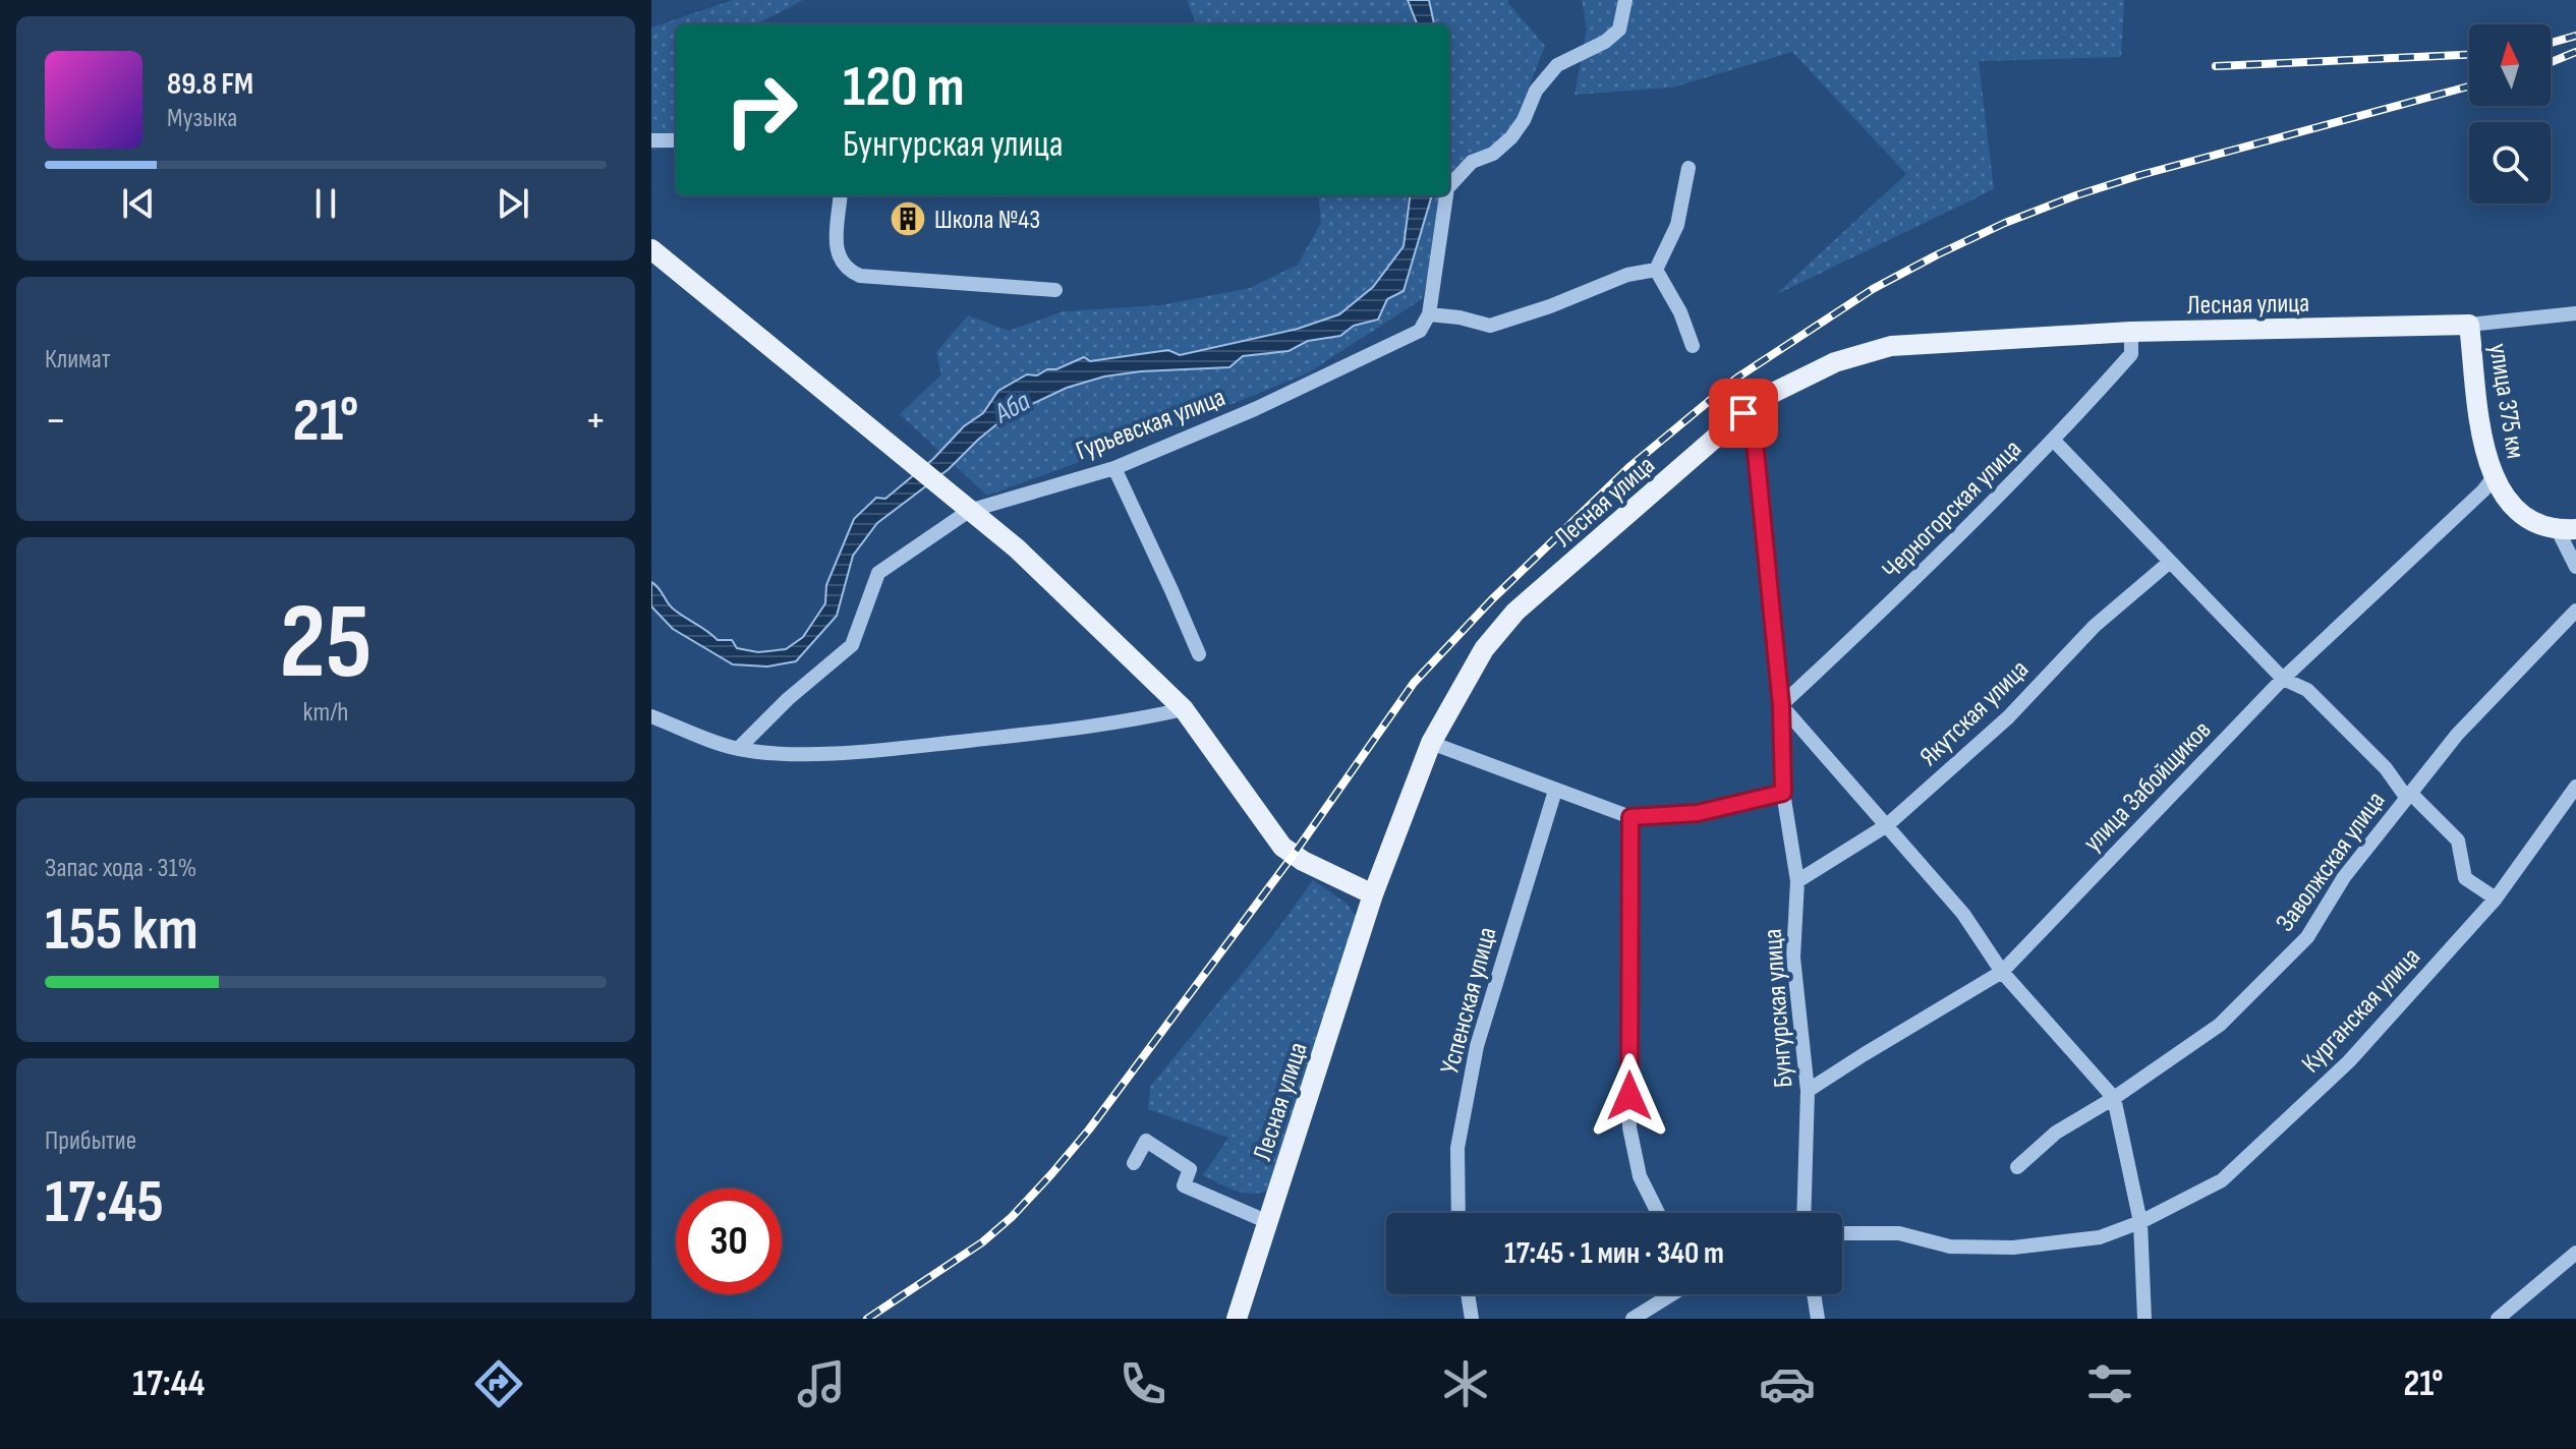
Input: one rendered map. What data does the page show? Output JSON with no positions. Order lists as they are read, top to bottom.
{
  "streets": {
    "main road": ["Лесная улица", "улица 375 км"],
    "street": [
      "Гурьевская улица",
      "Черногорская улица",
      "Якутская улица",
      "улица Забойщиков",
      "Заволжская улица",
      "Успенская улица",
      "Бунгурская улица",
      "Курганская улица"
    ]
  },
  "crossings": [
    ["Лесная улица", "улица 375 км"],
    ["Лесная улица", "Черногорская улица"],
    ["Лесная улица", "Бунгурская улица"],
    ["улица 375 км", "улица Забойщиков"],
    ["Черногорская улица", "Бунгурская улица"],
    ["Якутская улица", "Бунгурская улица"],
    ["улица Забойщиков", "Бунгурская улица"]
  ],
  "water": ["Аба"],
  "places": {
    "building": ["Школа №43"]
  },
  "north": "top",
  "page": {
    "turn": ["120 m", "Бунгурская улица"],
    "song": ["89.8 FM", "Музыка"],
    "tile": [
      "Климат",
      ["25", "km/h"],
      ["Запас хода · 31%", "155 km"],
      ["Прибытие", "17:45"]
    ],
    "heat": ["−", "21°", "+"],
    "limit": "30",
    "trip": "17:45 · 1 мин · 340 m",
    "tabs": ["17:44", "21°"]
  }
}
